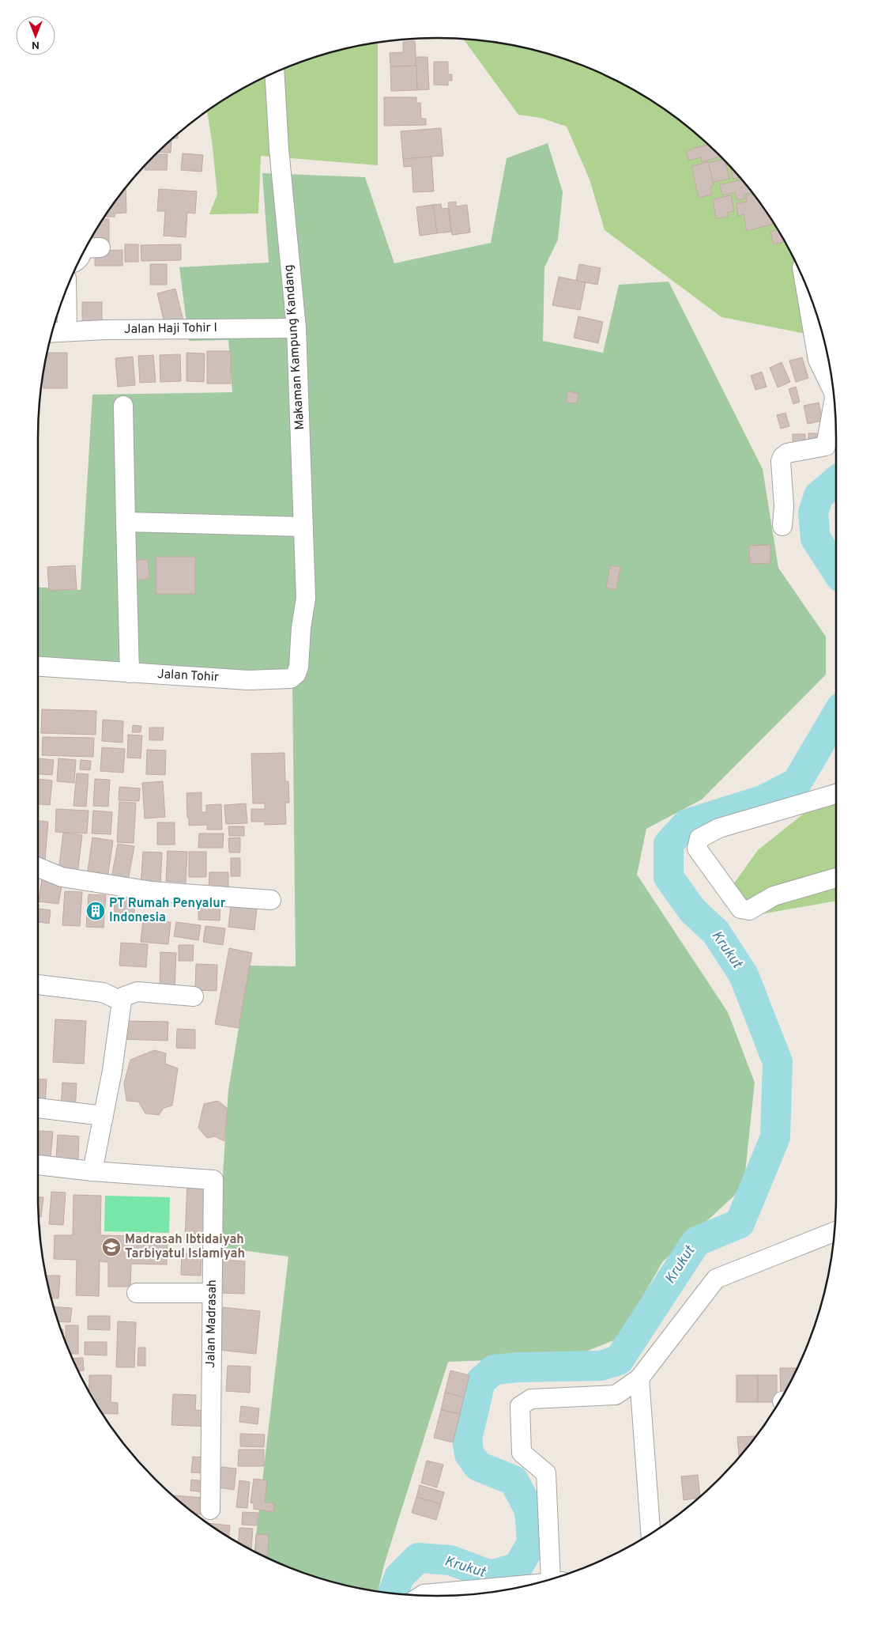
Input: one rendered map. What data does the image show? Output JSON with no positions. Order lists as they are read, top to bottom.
{
  "streets": {
    "street": [
      "Jalan Haji Tohir I",
      "Makaman Kampung Kandang",
      "Jalan Tohir",
      "Jalan Madrasah"
    ]
  },
  "crossings": [
    ["Jalan Haji Tohir I", "Makaman Kampung Kandang"],
    ["Makaman Kampung Kandang", "Jalan Tohir"]
  ],
  "water": ["Krukut"],
  "places": {
    "building": ["PT Rumah Penyalur Indonesia"],
    "school or university": ["Madrasah Ibtidaiyah Tarbiyatul Islamiyah"]
  },
  "north": "bottom"
}
